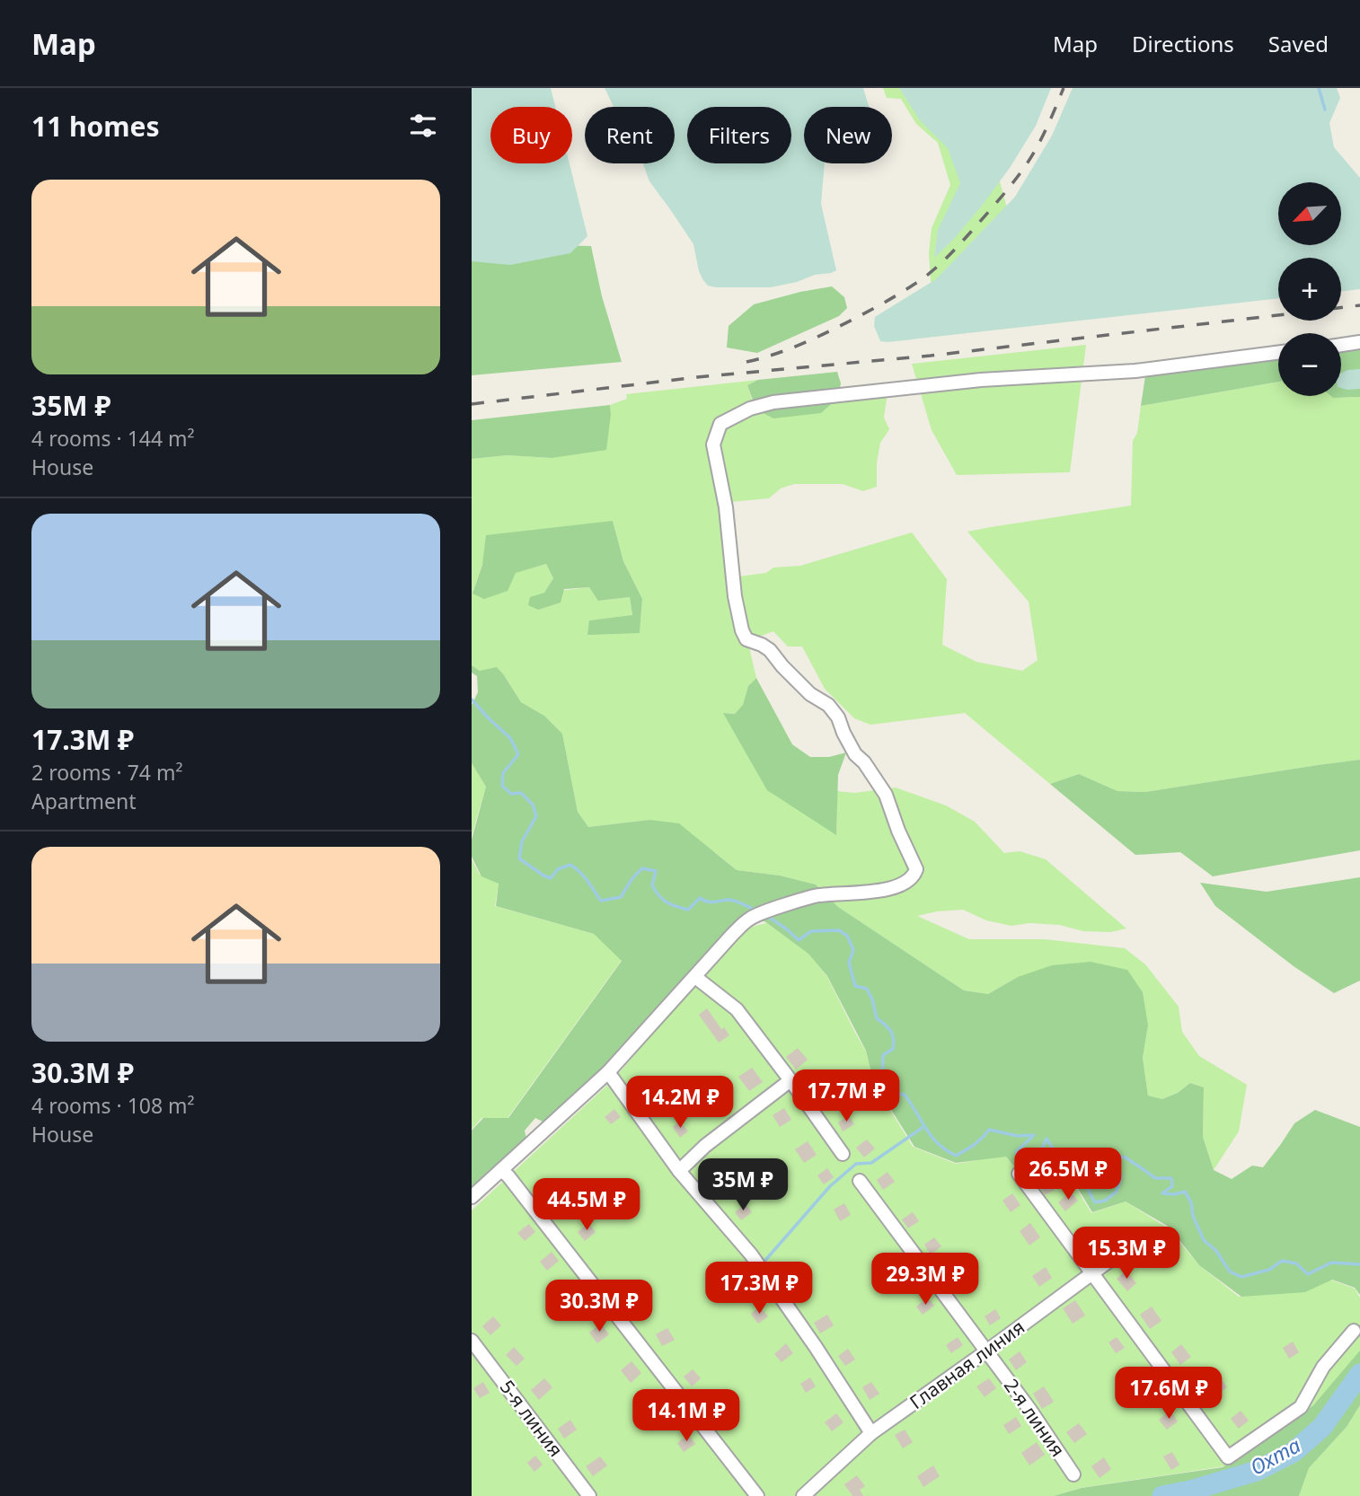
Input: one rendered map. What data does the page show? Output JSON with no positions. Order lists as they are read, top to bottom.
{
  "streets": {
    "street": ["Главная линия", "2-я линия", "5-я линия"]
  },
  "crossings": [
    ["Главная линия", "2-я линия"]
  ],
  "water": ["Охта"],
  "north": "bottom left",
  "page": {
    "header": "Map",
    "nav": ["Map", "Directions", "Saved"],
    "heading": "11 homes",
    "chip": [
      "Buy",
      "Rent",
      "Filters",
      "New"
    ],
    "list": [
      {
        "name": "35M ₽",
        "note": "4 rooms · 144 m² · House"
      },
      {
        "name": "17.3M ₽",
        "note": "2 rooms · 74 m² · Apartment"
      },
      {
        "name": "30.3M ₽",
        "note": "4 rooms · 108 m² · House"
      }
    ],
    "map_buttons": ["+", "−"],
    "price": [
      "17.7M ₽",
      "14.2M ₽",
      "26.5M ₽",
      "35M ₽",
      "44.5M ₽",
      "15.3M ₽",
      "29.3M ₽",
      "17.3M ₽",
      "30.3M ₽",
      "17.6M ₽",
      "14.1M ₽"
    ]
  }
}
